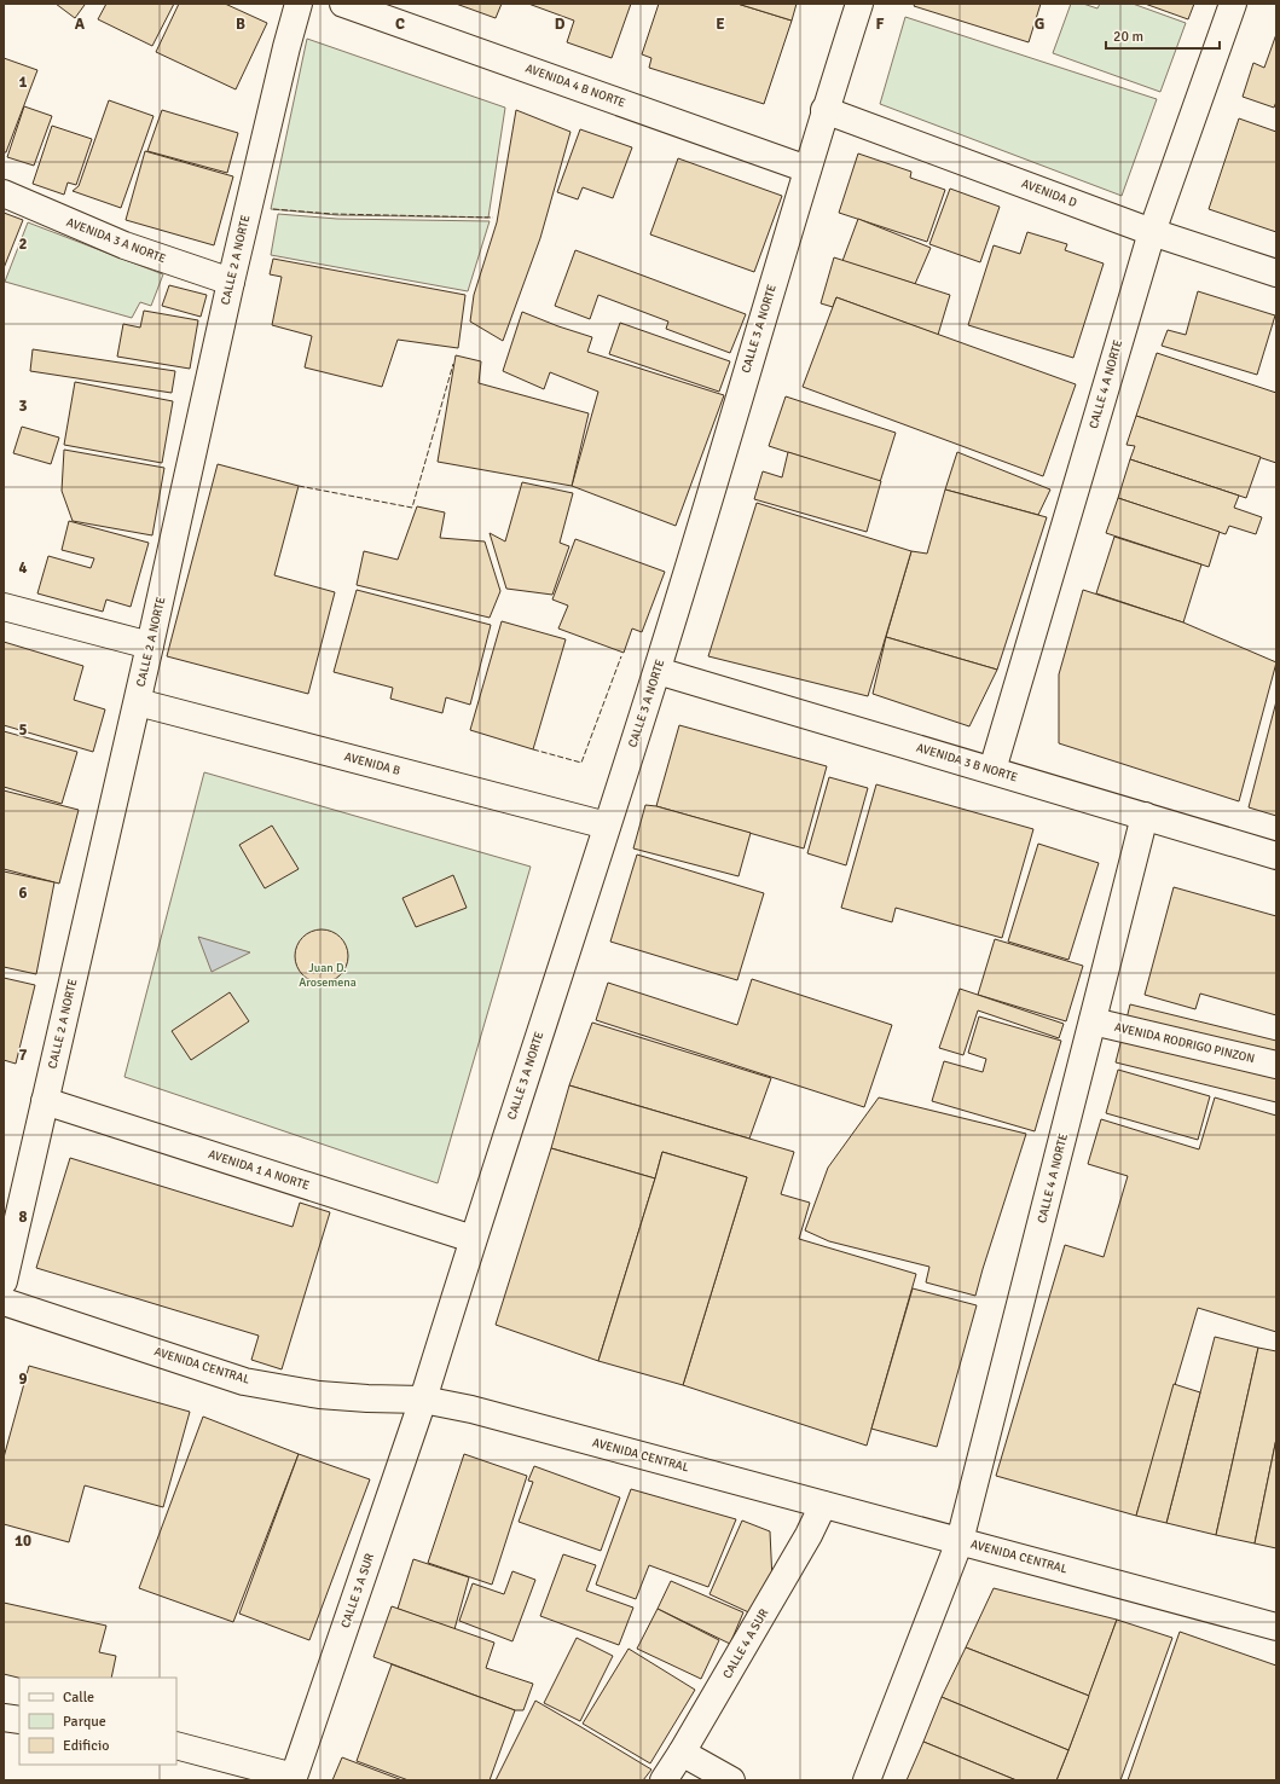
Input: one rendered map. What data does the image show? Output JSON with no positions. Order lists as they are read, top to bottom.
{
  "streets": {
    "street": [
      "AVENIDA 4 B NORTE",
      "AVENIDA D",
      "AVENIDA 3 A NORTE",
      "CALLE 2 A NORTE",
      "CALLE 3 A NORTE",
      "CALLE 4 A NORTE",
      "AVENIDA 3 B NORTE",
      "AVENIDA B",
      "AVENIDA RODRIGO PINZON",
      "AVENIDA 1 A NORTE",
      "AVENIDA CENTRAL",
      "CALLE 3 A SUR",
      "CALLE 4 A SUR"
    ]
  },
  "crossings": [
    ["AVENIDA 4 B NORTE", "CALLE 3 A NORTE"],
    ["AVENIDA D", "CALLE 3 A NORTE"],
    ["AVENIDA D", "CALLE 4 A NORTE"],
    ["AVENIDA 3 A NORTE", "CALLE 2 A NORTE"],
    ["CALLE 2 A NORTE", "AVENIDA B"],
    ["CALLE 2 A NORTE", "AVENIDA 1 A NORTE"],
    ["CALLE 3 A NORTE", "AVENIDA 3 B NORTE"],
    ["CALLE 3 A NORTE", "AVENIDA B"],
    ["CALLE 3 A NORTE", "AVENIDA 1 A NORTE"],
    ["CALLE 3 A NORTE", "AVENIDA CENTRAL"],
    ["CALLE 3 A NORTE", "CALLE 3 A SUR"],
    ["CALLE 4 A NORTE", "AVENIDA 3 B NORTE"],
    ["CALLE 4 A NORTE", "AVENIDA RODRIGO PINZON"],
    ["CALLE 4 A NORTE", "AVENIDA CENTRAL"],
    ["AVENIDA CENTRAL", "CALLE 3 A SUR"],
    ["AVENIDA CENTRAL", "CALLE 4 A SUR"]
  ],
  "parks": ["Juan D. Arosemena"],
  "legend": ["Calle", "Parque", "Edificio"],
  "scale_bar": "20 m",
  "grid": {
    "columns": [
      "A",
      "B",
      "C",
      "D",
      "E",
      "F",
      "G"
    ],
    "rows": [
      "1",
      "2",
      "3",
      "4",
      "5",
      "6",
      "7",
      "8",
      "9",
      "10"
    ]
  }
}
